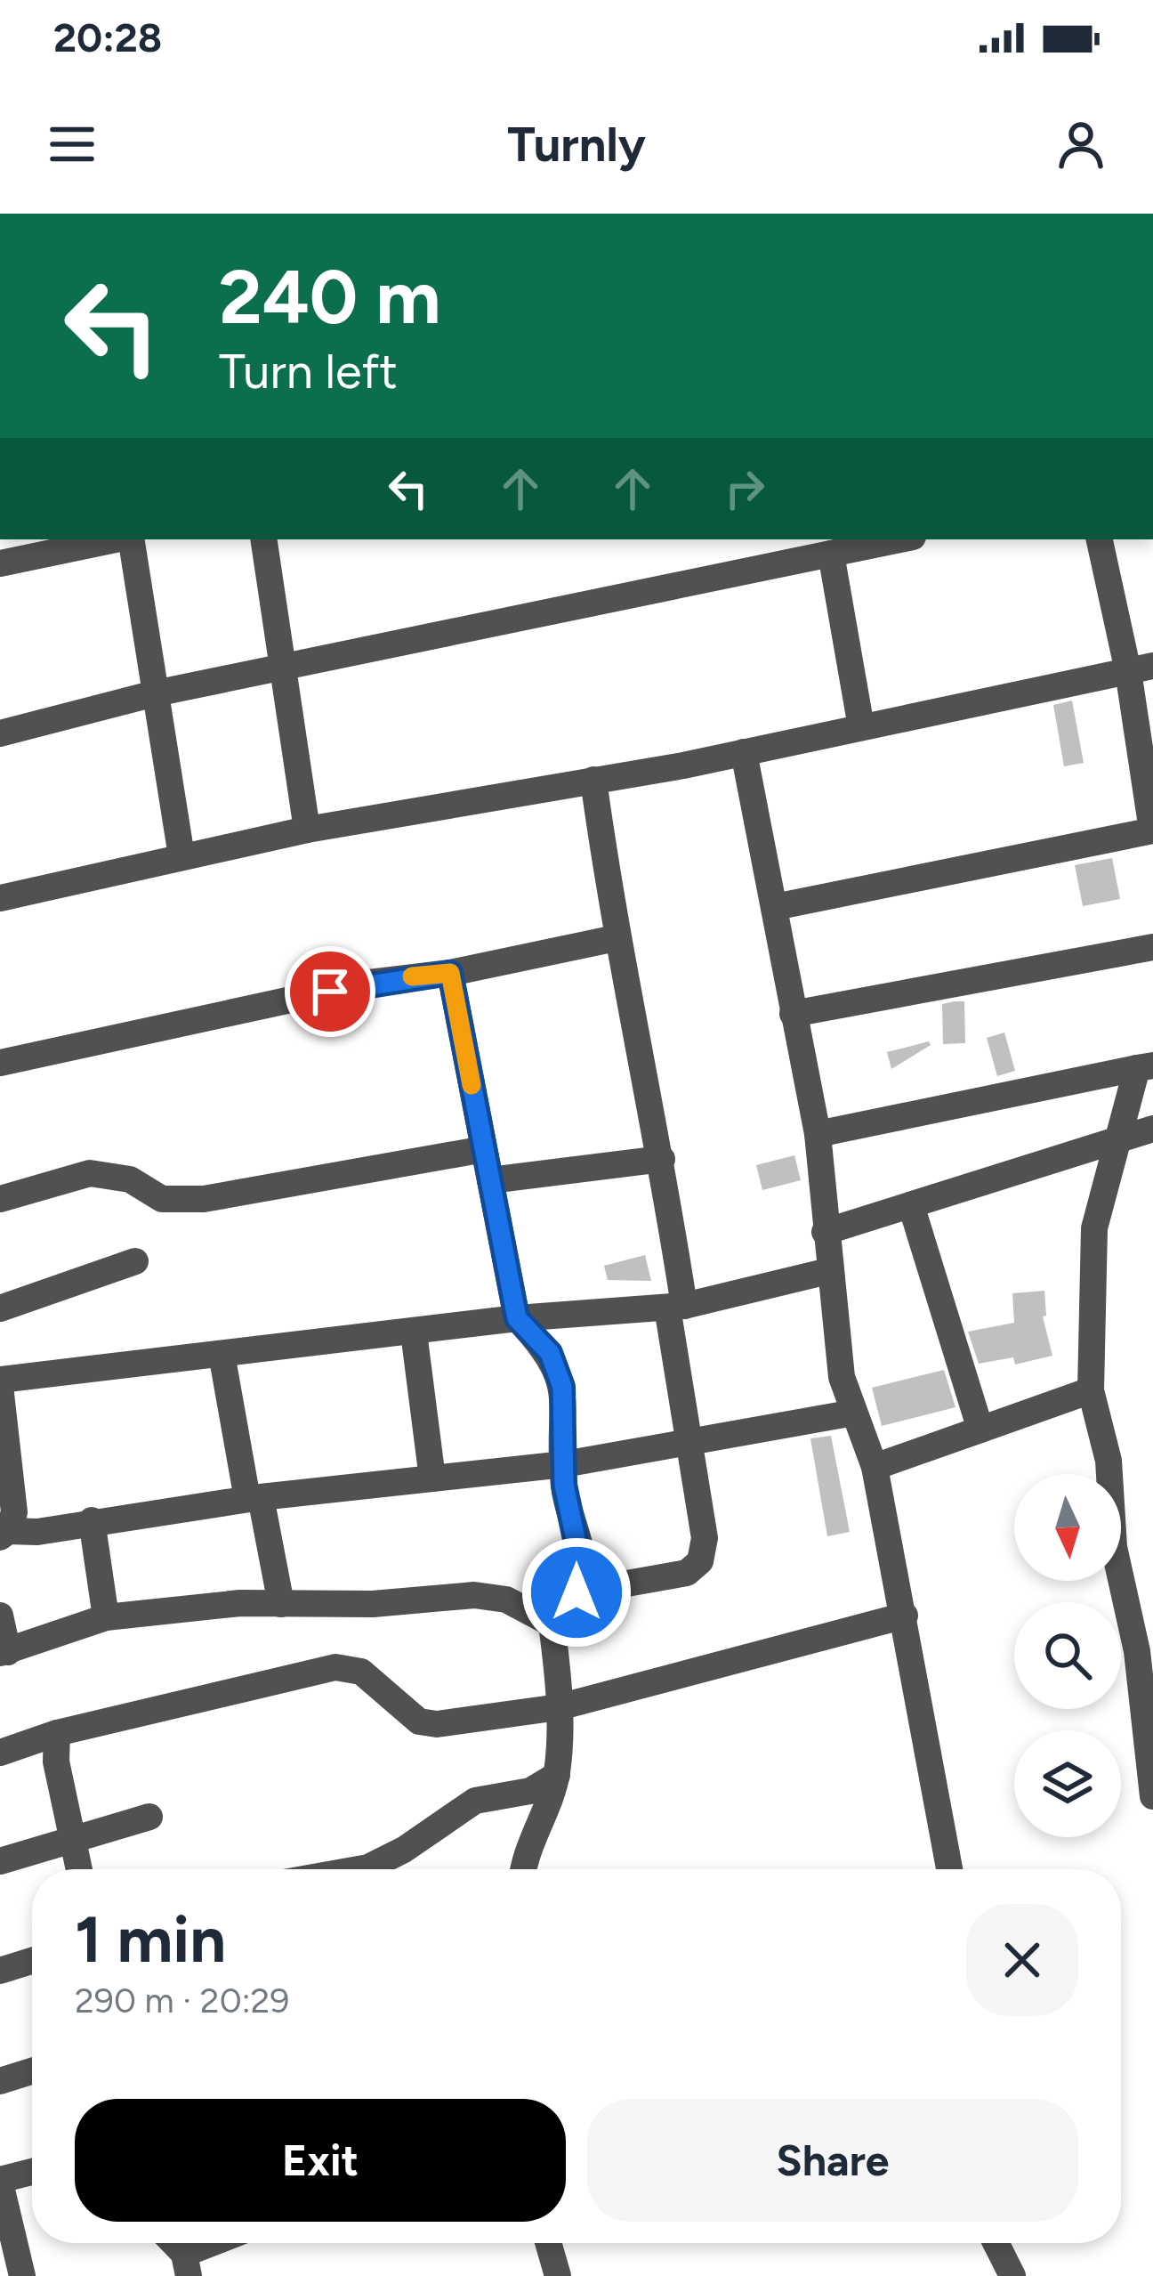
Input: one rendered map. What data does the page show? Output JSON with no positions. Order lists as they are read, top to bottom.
{
  "north": "bottom",
  "page": {
    "status": "20:28",
    "header": "Turnly",
    "turn": ["240 m", "Turn left"],
    "heading": ["1 min", "290 m · 20:29"],
    "buttons": ["Exit", "Share"]
  }
}
